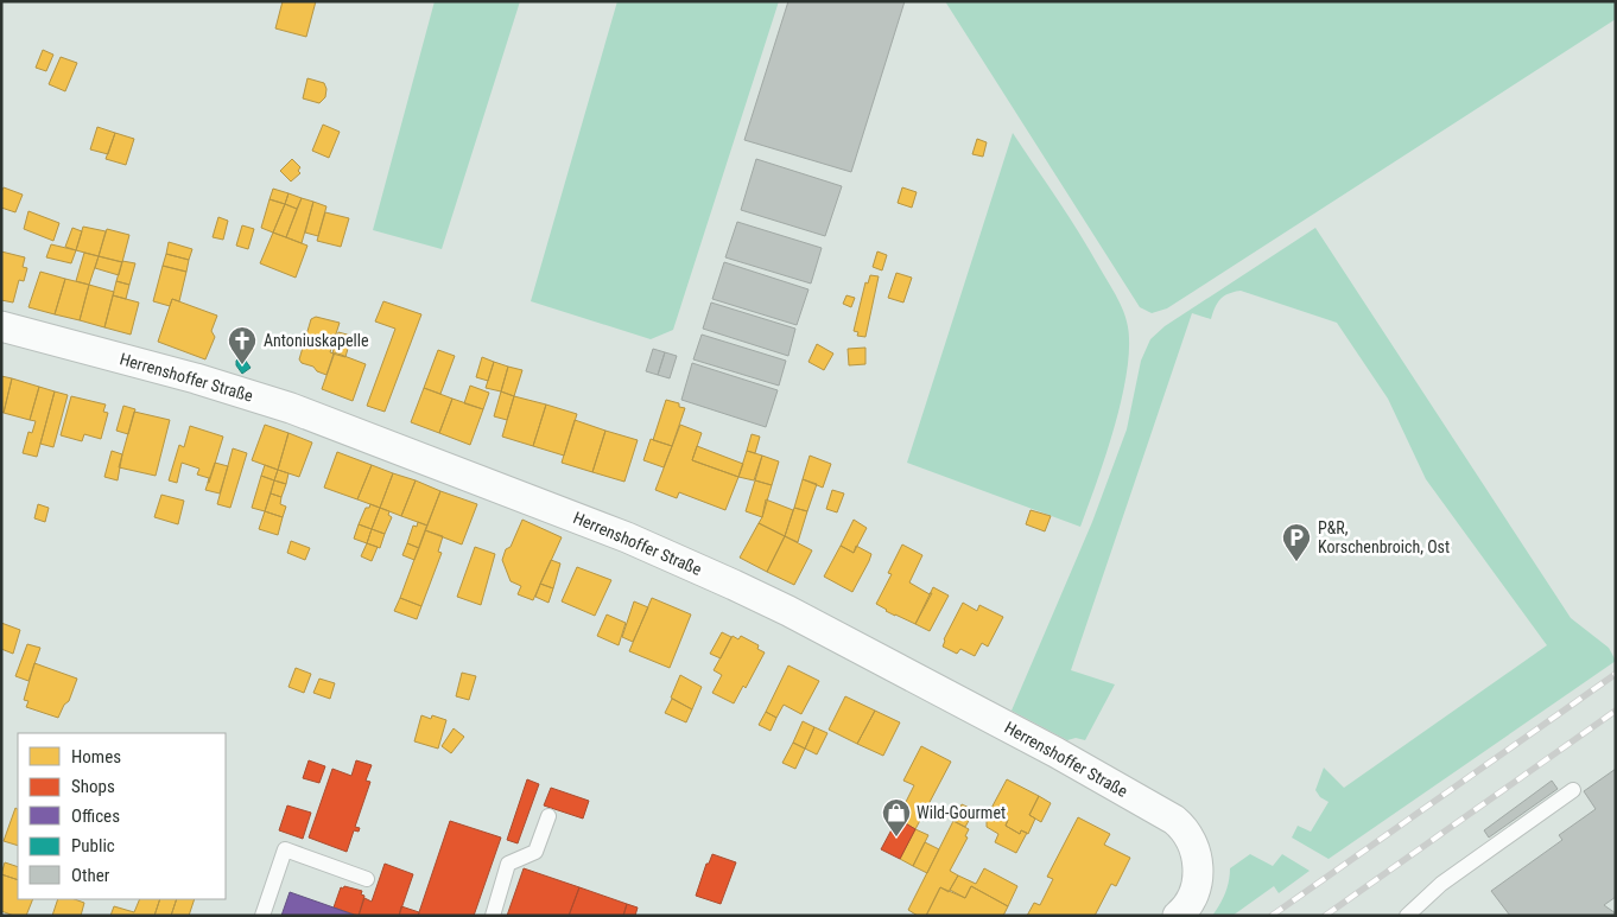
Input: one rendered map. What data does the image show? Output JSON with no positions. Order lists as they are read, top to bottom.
{
  "streets": {
    "street": ["Herrenshoffer Straße"]
  },
  "places": {
    "church": ["Antoniuskapelle"],
    "parking": ["P&R, Korschenbroich, Ost"],
    "shop": ["Wild-Gourmet"]
  },
  "legend": [
    "Homes",
    "Shops",
    "Offices",
    "Public",
    "Other"
  ]
}
